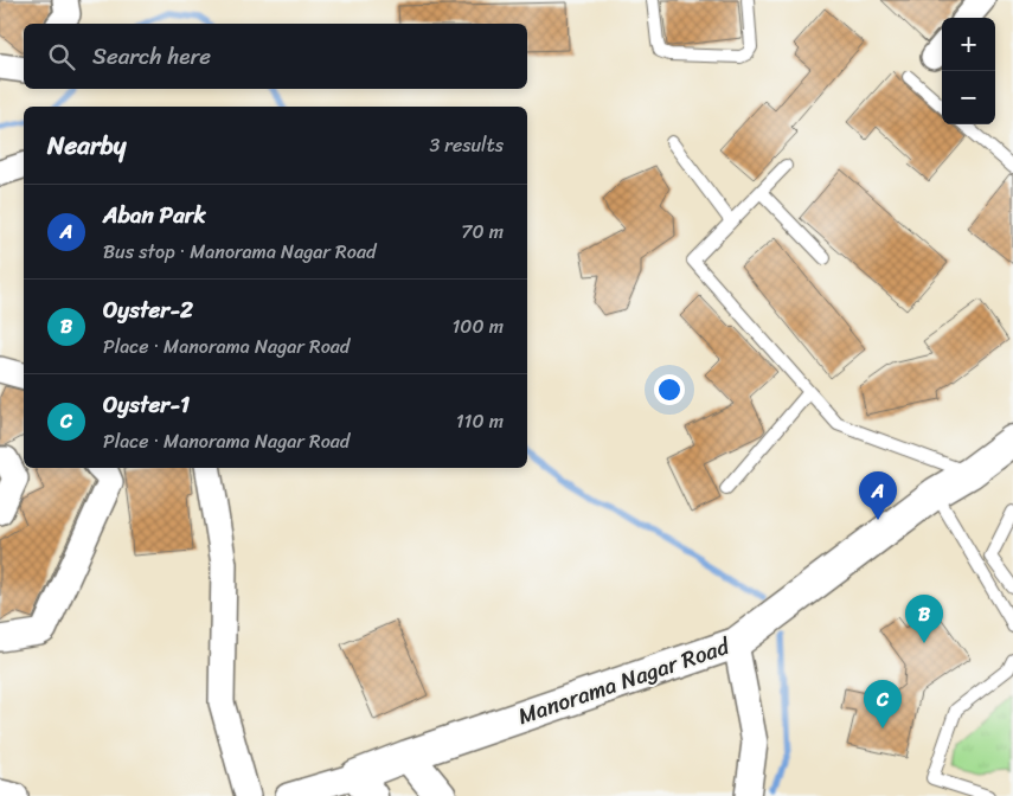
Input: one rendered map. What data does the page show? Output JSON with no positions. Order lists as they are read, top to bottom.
{
  "streets": {
    "street": ["Manorama Nagar Road"]
  },
  "page": {
    "map_buttons": ["+", "−"],
    "search": "Search here",
    "heading": ["Nearby", "3 results"],
    "list": [
      {
        "mark": "A",
        "name": "Aban Park",
        "note": "Bus stop · Manorama Nagar Road",
        "value": "70 m"
      },
      {
        "mark": "B",
        "name": "Oyster-2",
        "note": "Place · Manorama Nagar Road",
        "value": "100 m"
      },
      {
        "mark": "C",
        "name": "Oyster-1",
        "note": "Place · Manorama Nagar Road",
        "value": "110 m"
      }
    ],
    "pins": ["A", "B", "C"]
  }
}
